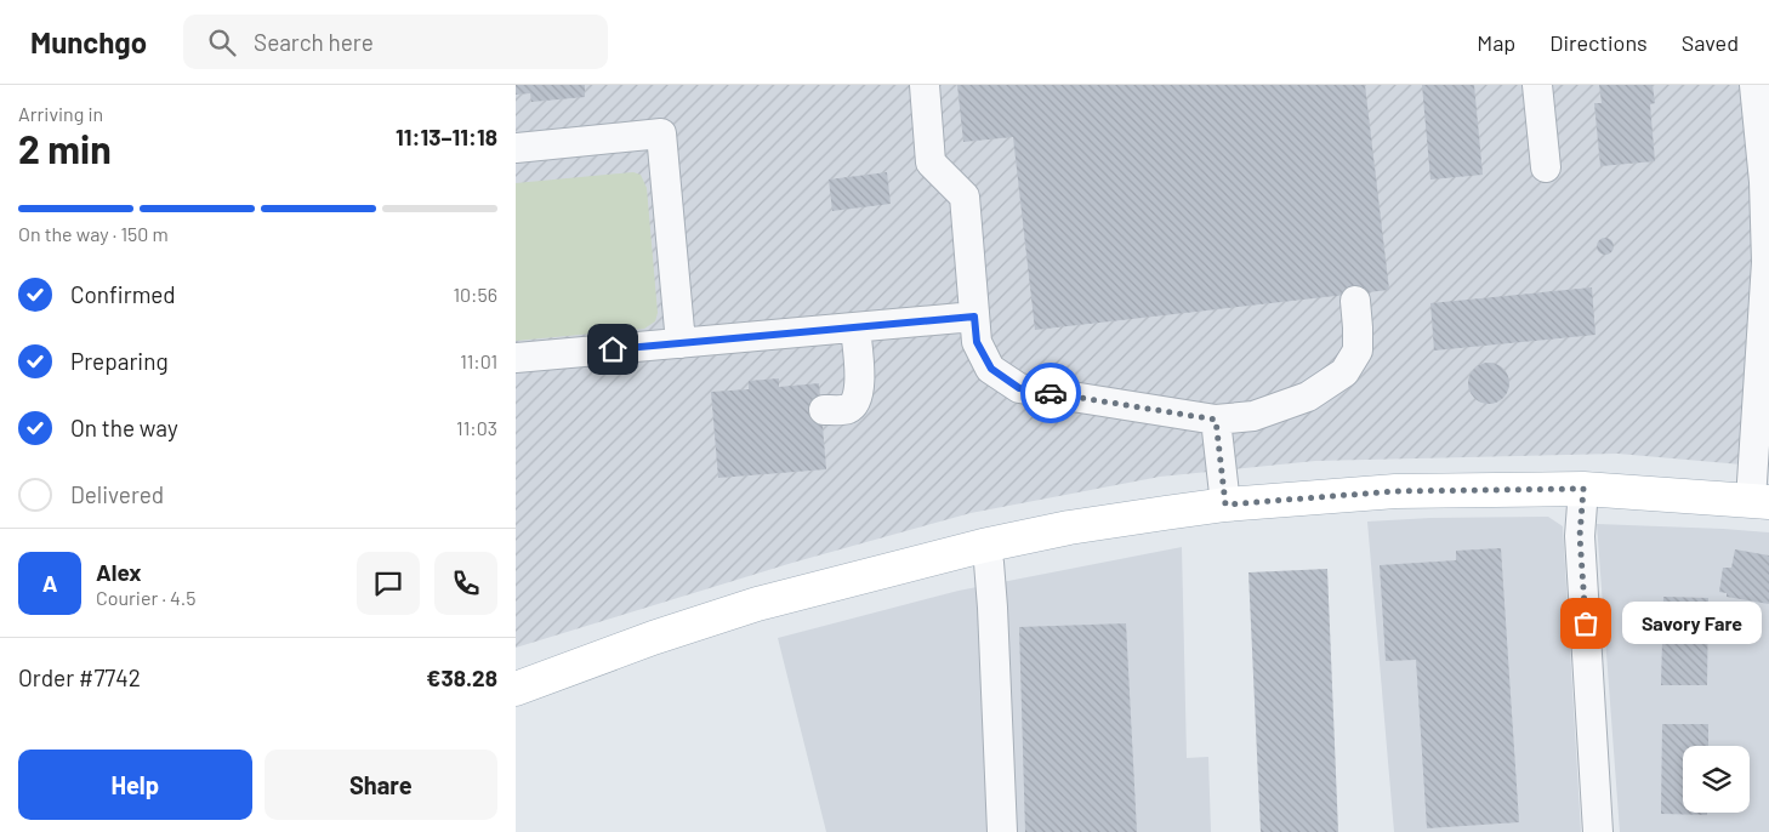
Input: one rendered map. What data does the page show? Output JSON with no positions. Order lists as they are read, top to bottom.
{
  "places": ["Savory Fare"],
  "page": {
    "header": "Munchgo",
    "search": "Search here",
    "nav": ["Map", "Directions", "Saved"],
    "heading": ["2 min", "Arriving in", "11:13–11:18"],
    "panel": [
      "Alex",
      "Courier · 4.5",
      "Order #7742",
      "€38.28"
    ],
    "bar": "On the way · 150 m",
    "list": [
      ["Confirmed", "10:56"],
      ["Preparing", "11:01"],
      ["On the way", "11:03"],
      "Delivered"
    ],
    "round": "A",
    "bubble": "Savory Fare",
    "buttons": ["Help", "Share"]
  }
}
